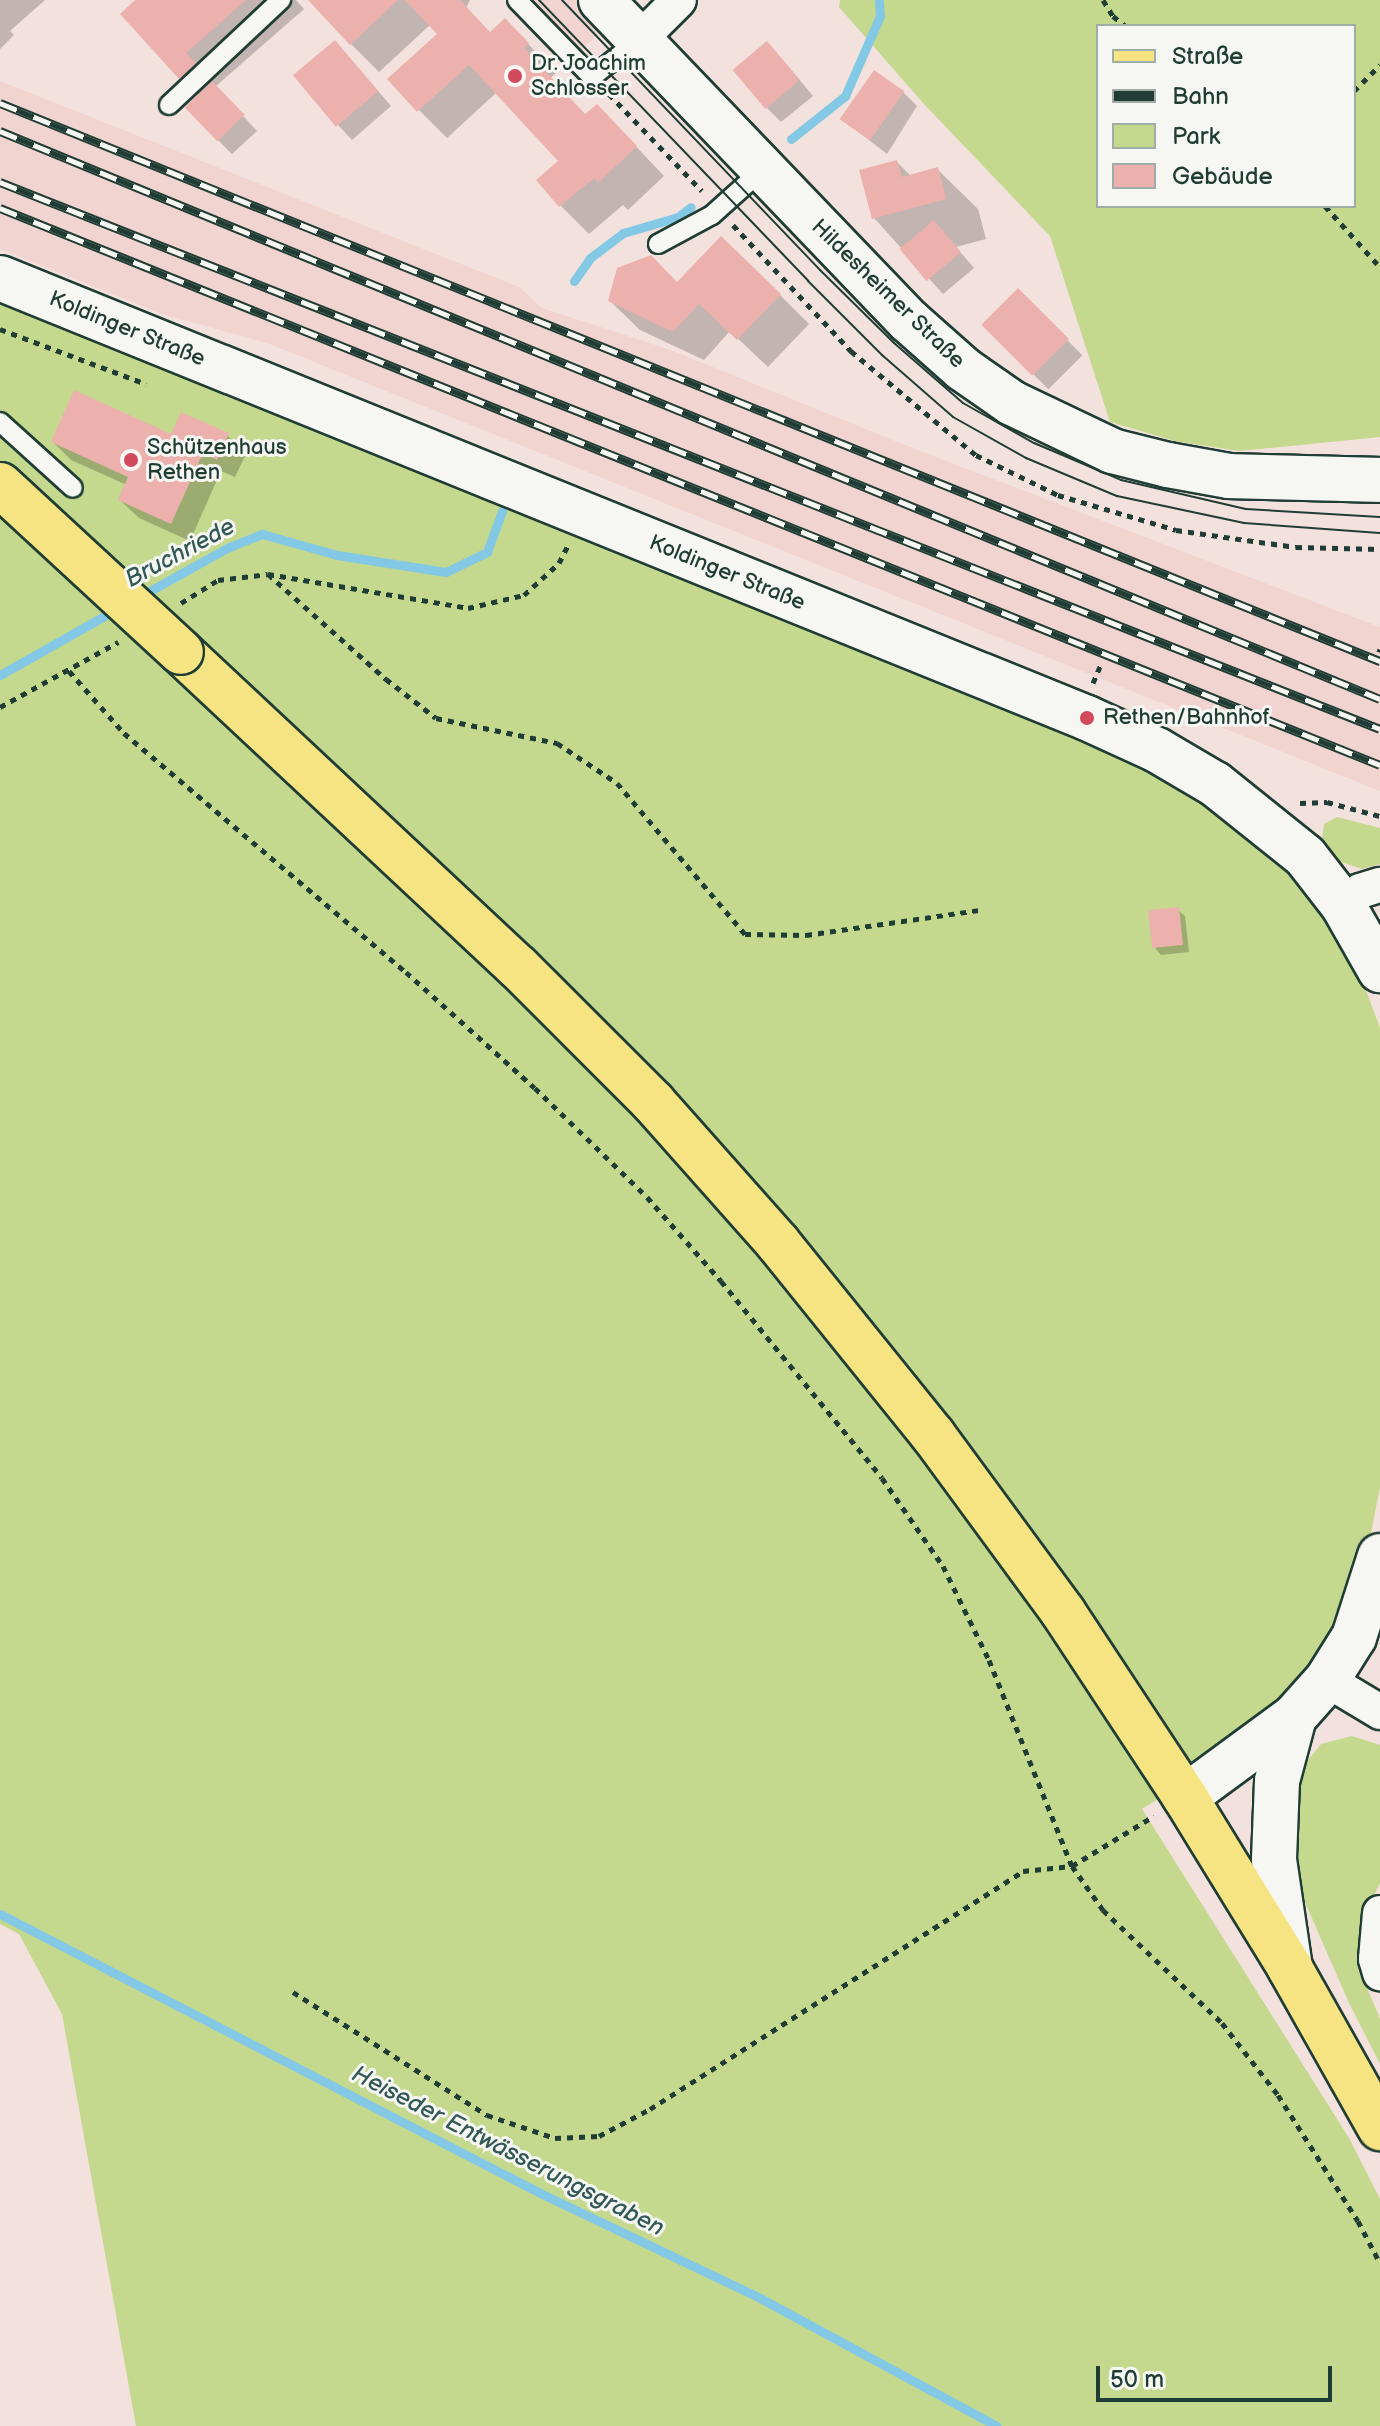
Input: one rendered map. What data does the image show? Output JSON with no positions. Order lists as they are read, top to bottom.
{
  "streets": {
    "street": ["Hildesheimer Straße", "Koldinger Straße"]
  },
  "water": ["Bruchriede", "Heiseder Entwässerungsgraben"],
  "places": ["Dr. Joachim Schlosser", "Schützenhaus Rethen", "Rethen/Bahnhof"],
  "legend": [
    "Straße",
    "Bahn",
    "Park",
    "Gebäude"
  ],
  "scale_bar": "50 m"
}
